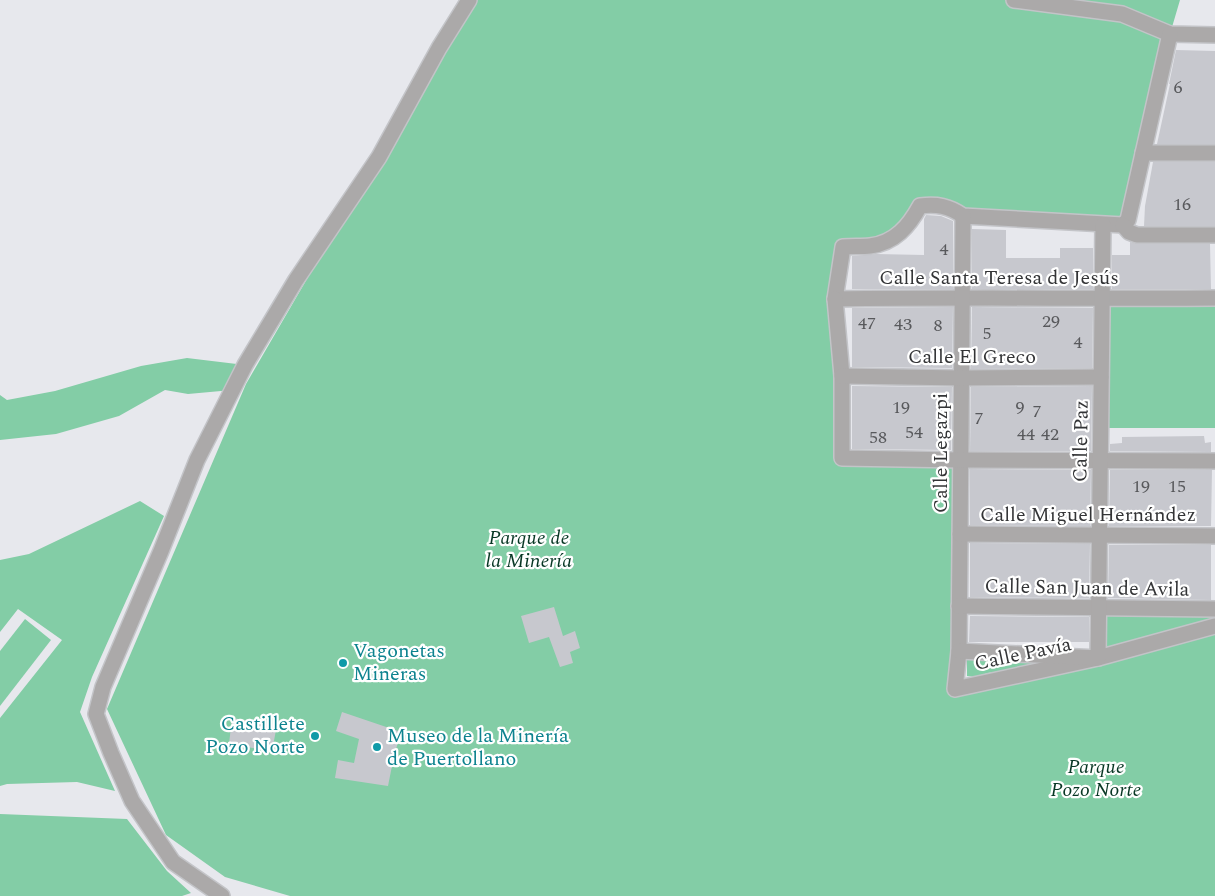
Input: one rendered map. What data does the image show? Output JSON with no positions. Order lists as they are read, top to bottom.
{
  "streets": {
    "street": [
      "Calle Santa Teresa de Jesús",
      "Calle El Greco",
      "Calle Paz",
      "Calle Legazpi",
      "Calle Miguel Hernández",
      "Calle San Juan de Avila",
      "Calle Pavía"
    ]
  },
  "crossings": [
    ["Calle Santa Teresa de Jesús", "Calle Paz"],
    ["Calle Santa Teresa de Jesús", "Calle Legazpi"],
    ["Calle El Greco", "Calle Paz"],
    ["Calle El Greco", "Calle Legazpi"],
    ["Calle Paz", "Calle Miguel Hernández"],
    ["Calle Paz", "Calle San Juan de Avila"],
    ["Calle Paz", "Calle Pavía"],
    ["Calle Legazpi", "Calle Miguel Hernández"],
    ["Calle Legazpi", "Calle San Juan de Avila"],
    ["Calle Legazpi", "Calle Pavía"]
  ],
  "parks": ["Parque de la Minería", "Parque Pozo Norte"],
  "places": ["Vagonetas Mineras", "Castillete Pozo Norte", "Museo de la Minería de Puertollano"],
  "house_numbers": [
    "6",
    "16",
    "4",
    "29",
    "47",
    "43",
    "8",
    "5",
    "4",
    "19",
    "9",
    "7",
    "7",
    "54",
    "44",
    "42",
    "58",
    "19",
    "15"
  ]
}
